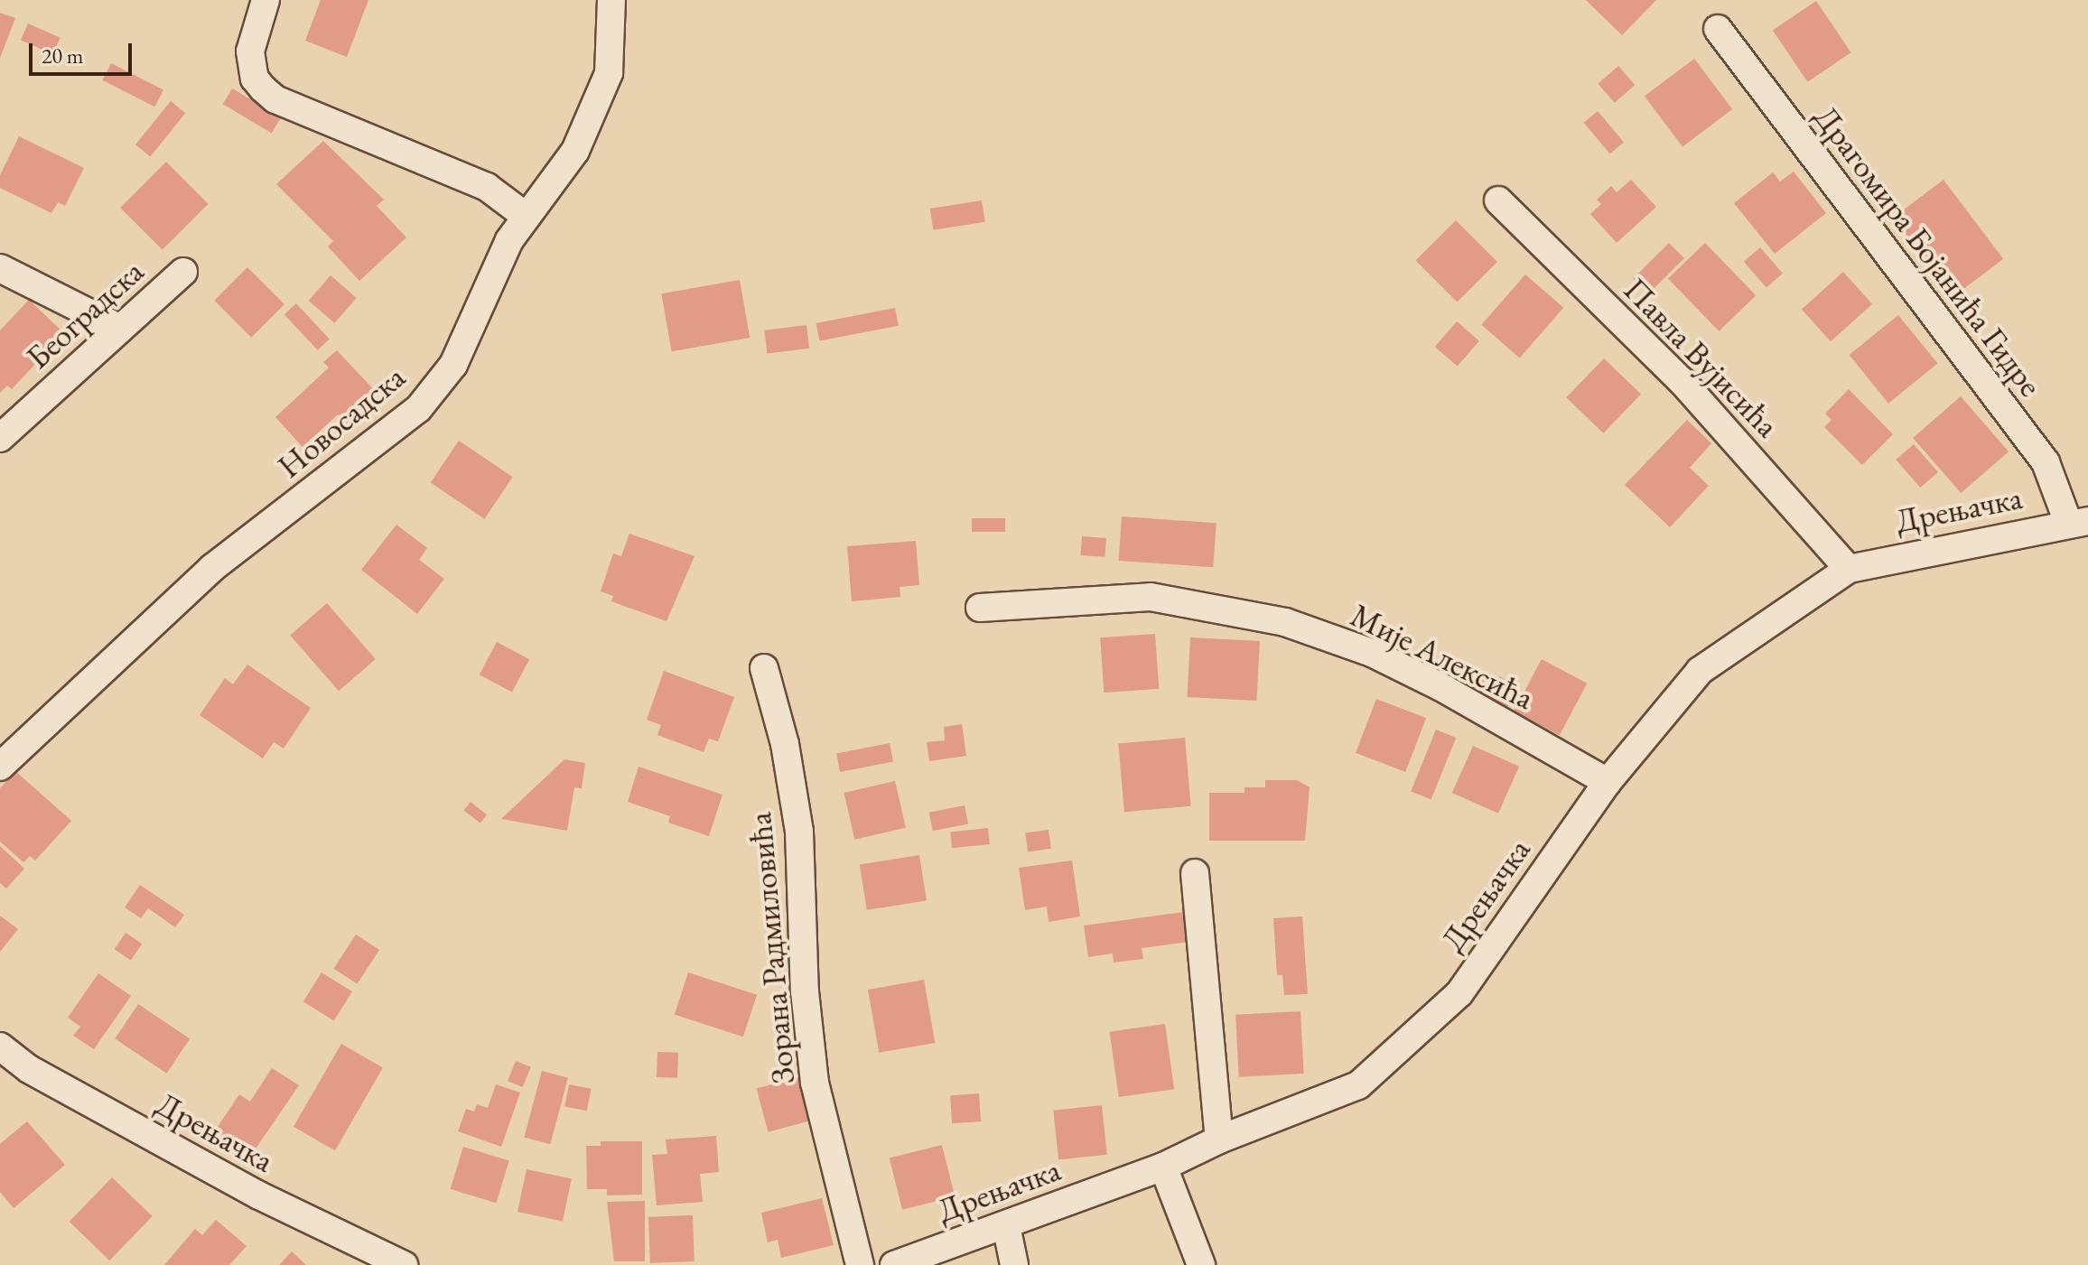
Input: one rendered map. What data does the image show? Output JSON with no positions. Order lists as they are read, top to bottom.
{
  "streets": {
    "street": [
      "Драгомира Бојанића Гидре",
      "Београдска",
      "Павла Вујисића",
      "Новосадска",
      "Дрењачка",
      "Мије Алексића",
      "Зорана Радмиловића"
    ]
  },
  "crossings": [
    ["Драгомира Бојанића Гидре", "Дрењачка"],
    ["Павла Вујисића", "Дрењачка"],
    ["Дрењачка", "Мије Алексића"]
  ],
  "scale_bar": "20 m"
}
